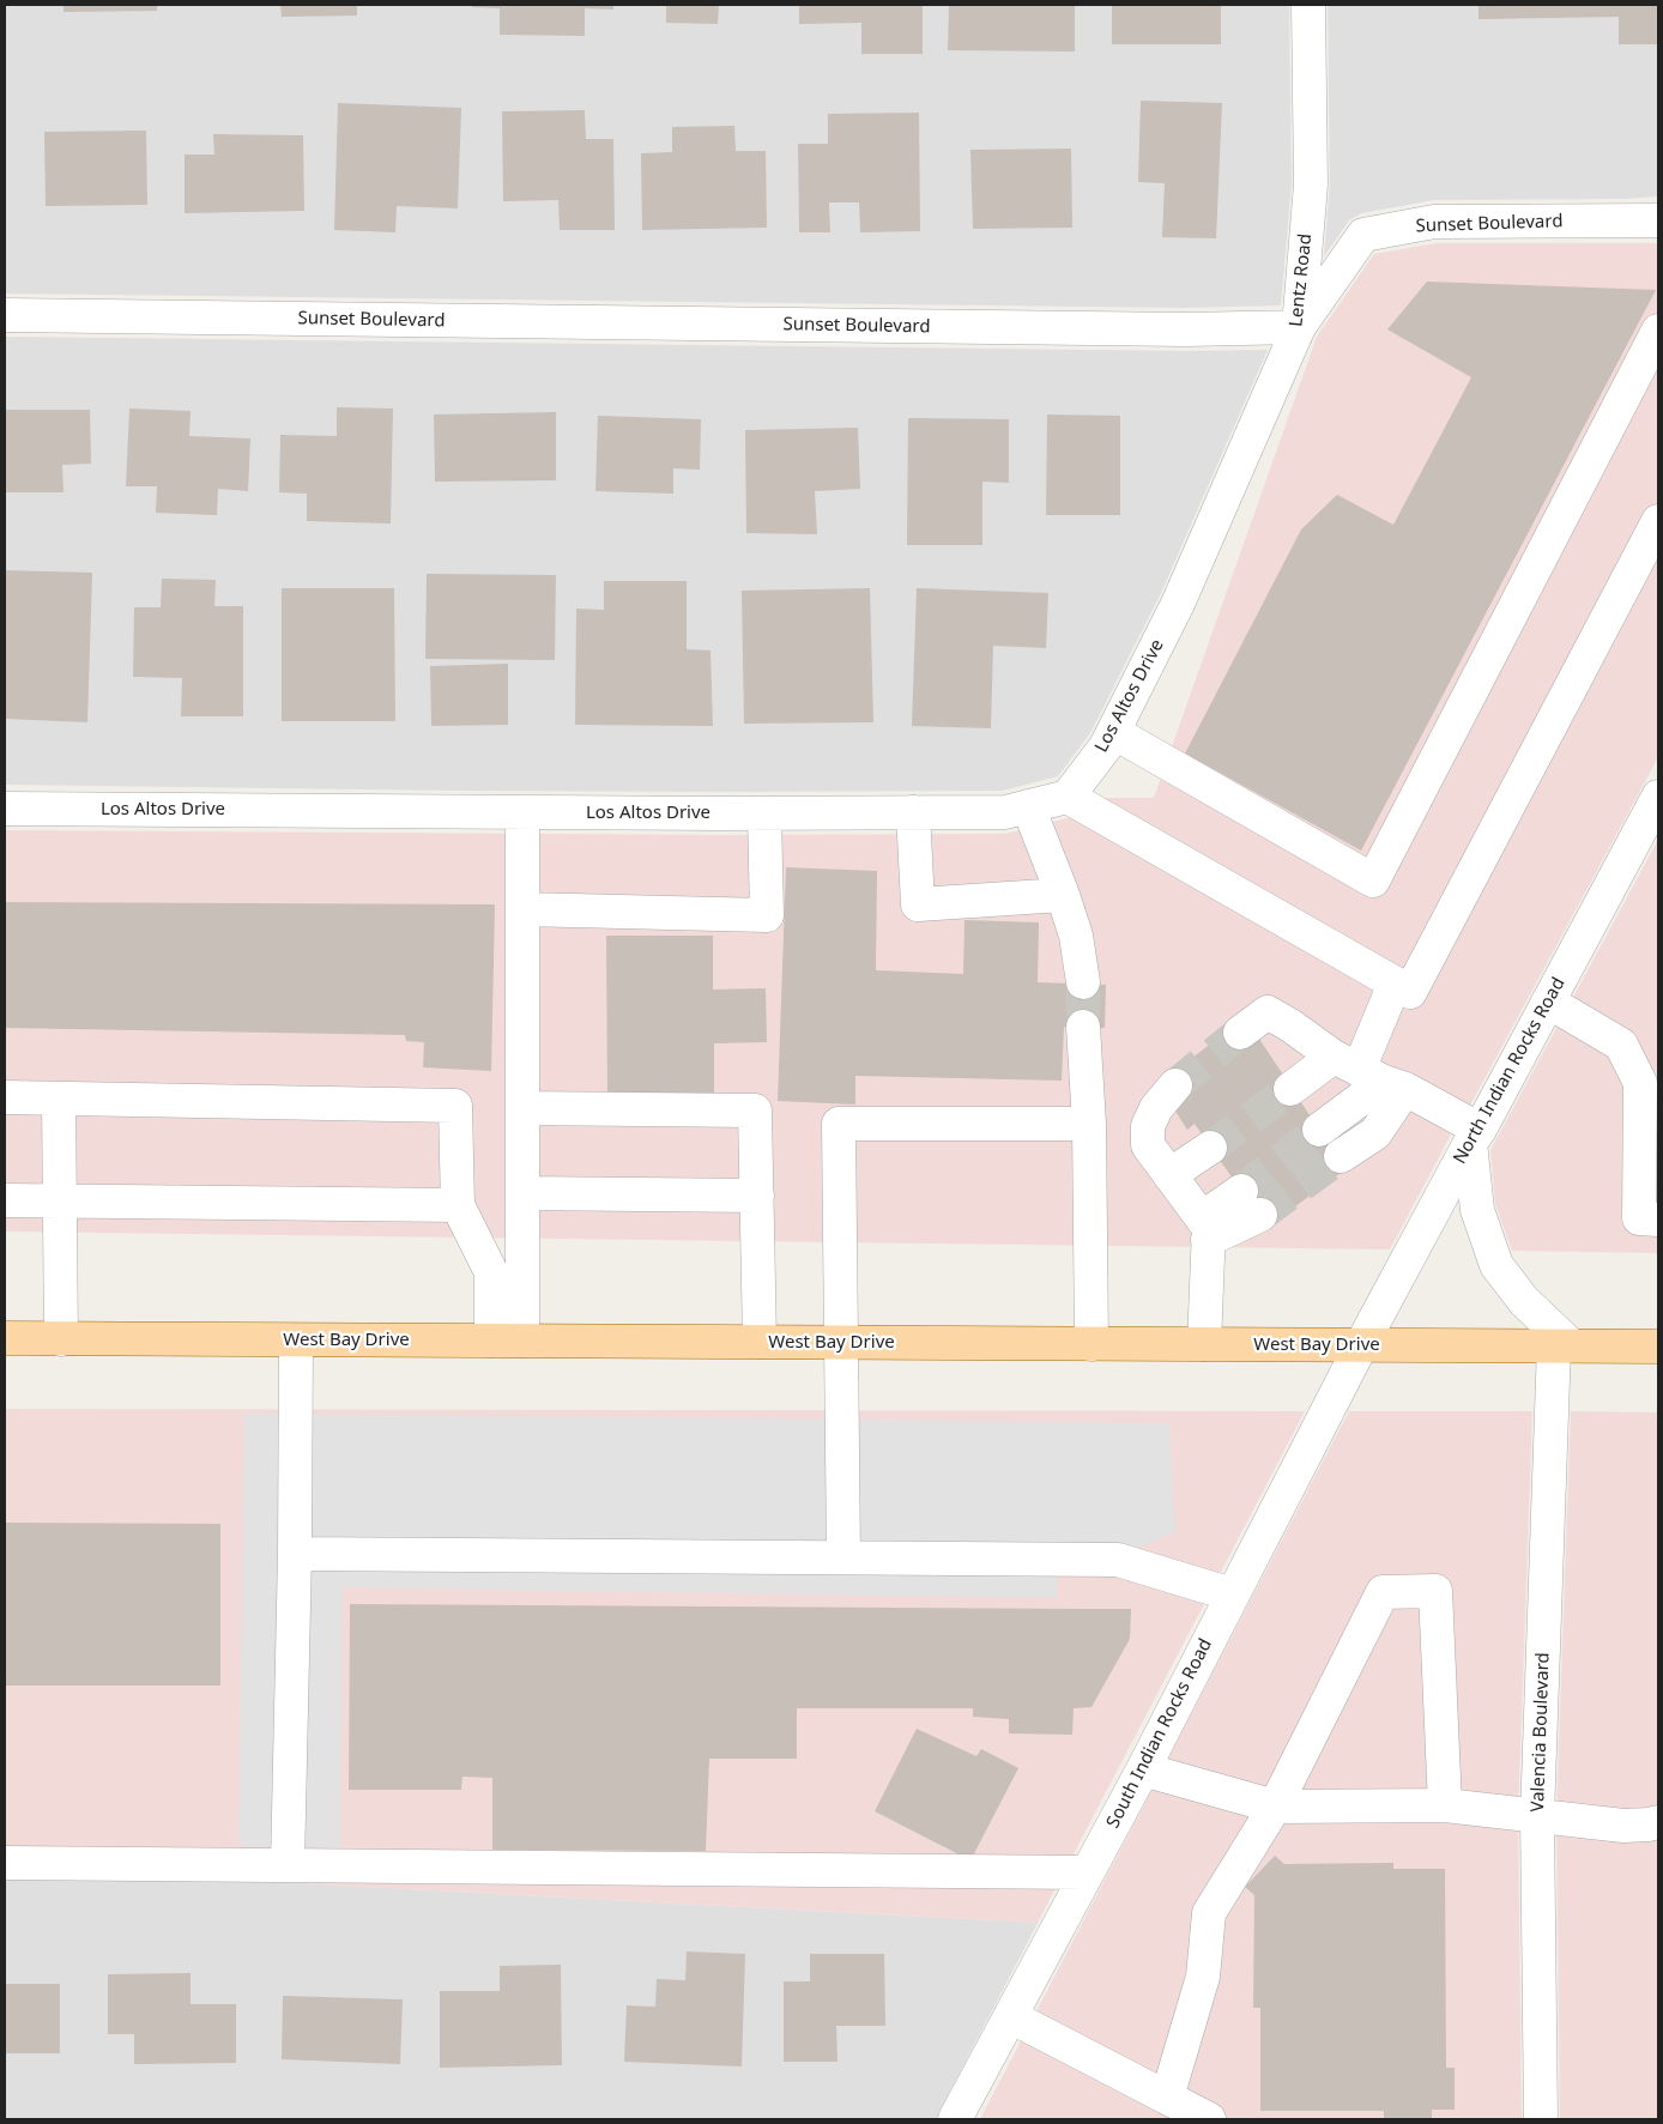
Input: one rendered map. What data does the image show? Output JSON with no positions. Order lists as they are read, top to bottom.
{
  "streets": {
    "main road": ["West Bay Drive"],
    "street": [
      "Sunset Boulevard",
      "Lentz Road",
      "Los Altos Drive",
      "North Indian Rocks Road",
      "Valencia Boulevard",
      "South Indian Rocks Road"
    ]
  },
  "crossings": [
    ["Sunset Boulevard", "Lentz Road"],
    ["Lentz Road", "Los Altos Drive"],
    ["North Indian Rocks Road", "West Bay Drive"],
    ["North Indian Rocks Road", "South Indian Rocks Road"],
    ["West Bay Drive", "Valencia Boulevard"],
    ["West Bay Drive", "South Indian Rocks Road"]
  ]
}
